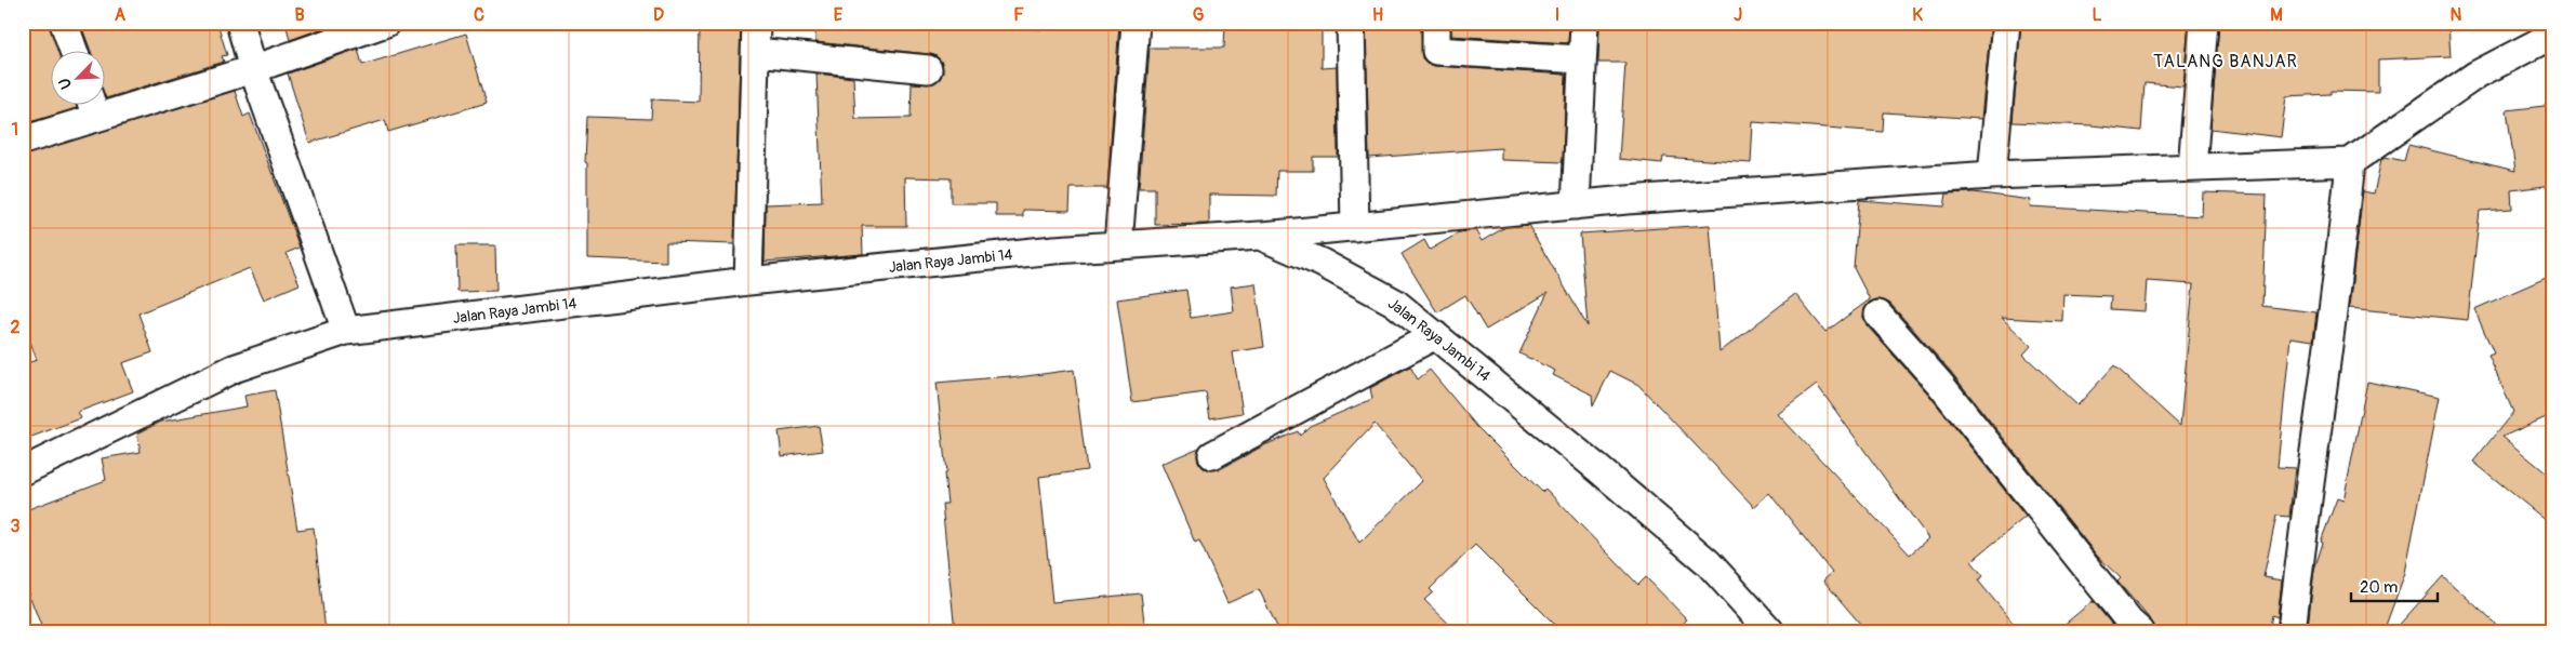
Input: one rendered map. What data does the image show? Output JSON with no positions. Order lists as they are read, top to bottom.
{
  "streets": {
    "street": ["Jalan Raya Jambi 14"]
  },
  "districts": ["TALANG BANJAR"],
  "scale_bar": "20 m",
  "north": "bottom left",
  "grid": {
    "columns": [
      "A",
      "B",
      "C",
      "D",
      "E",
      "F",
      "G",
      "H",
      "I",
      "J",
      "K",
      "L",
      "M",
      "N"
    ],
    "rows": ["1", "2", "3"]
  }
}
